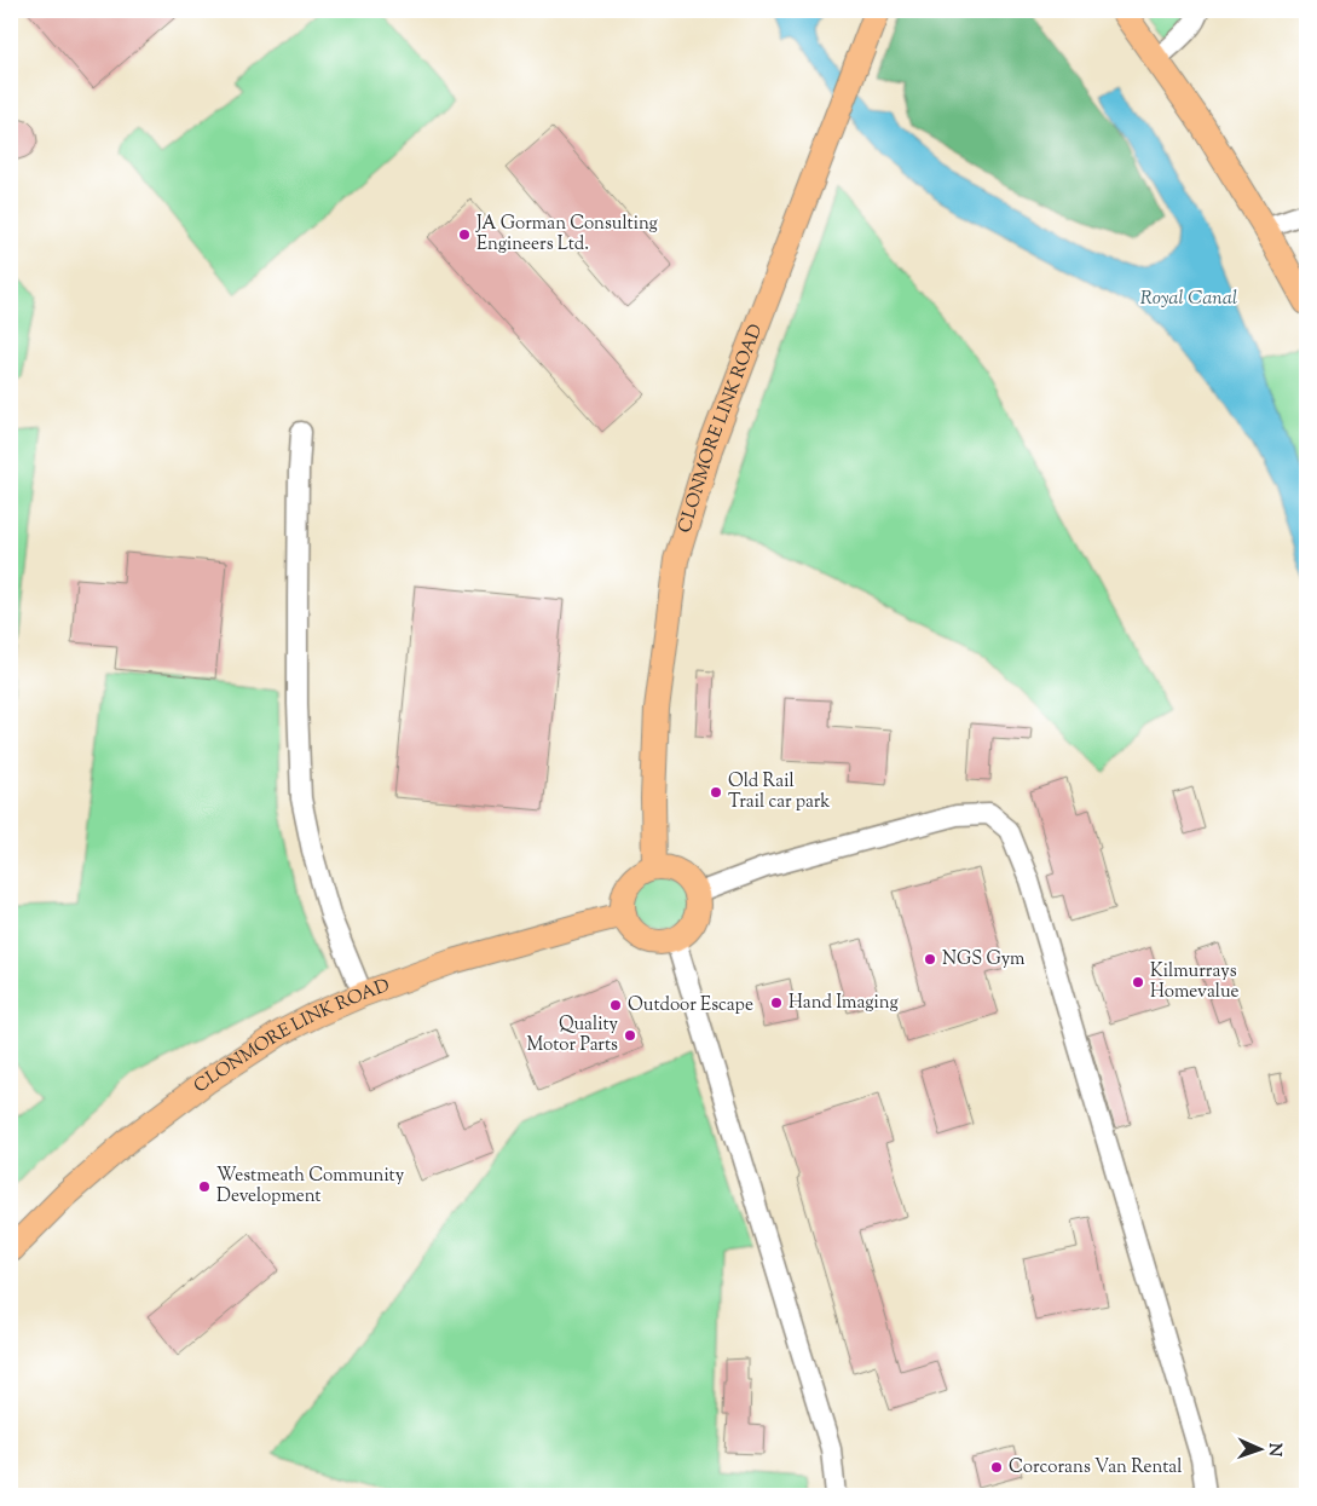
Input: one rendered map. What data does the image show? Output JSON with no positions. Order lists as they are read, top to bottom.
{
  "streets": {
    "main road": ["CLONMORE LINK ROAD"]
  },
  "water": ["Royal Canal"],
  "places": [
    "JA Gorman Consulting Engineers Ltd.",
    "Old Rail Trail car park",
    "NGS Gym",
    "Kilmurrays Homevalue",
    "Hand Imaging",
    "Outdoor Escape",
    "Quality Motor Parts",
    "Westmeath Community Development",
    "Corcorans Van Rental"
  ],
  "north": "right"
}
